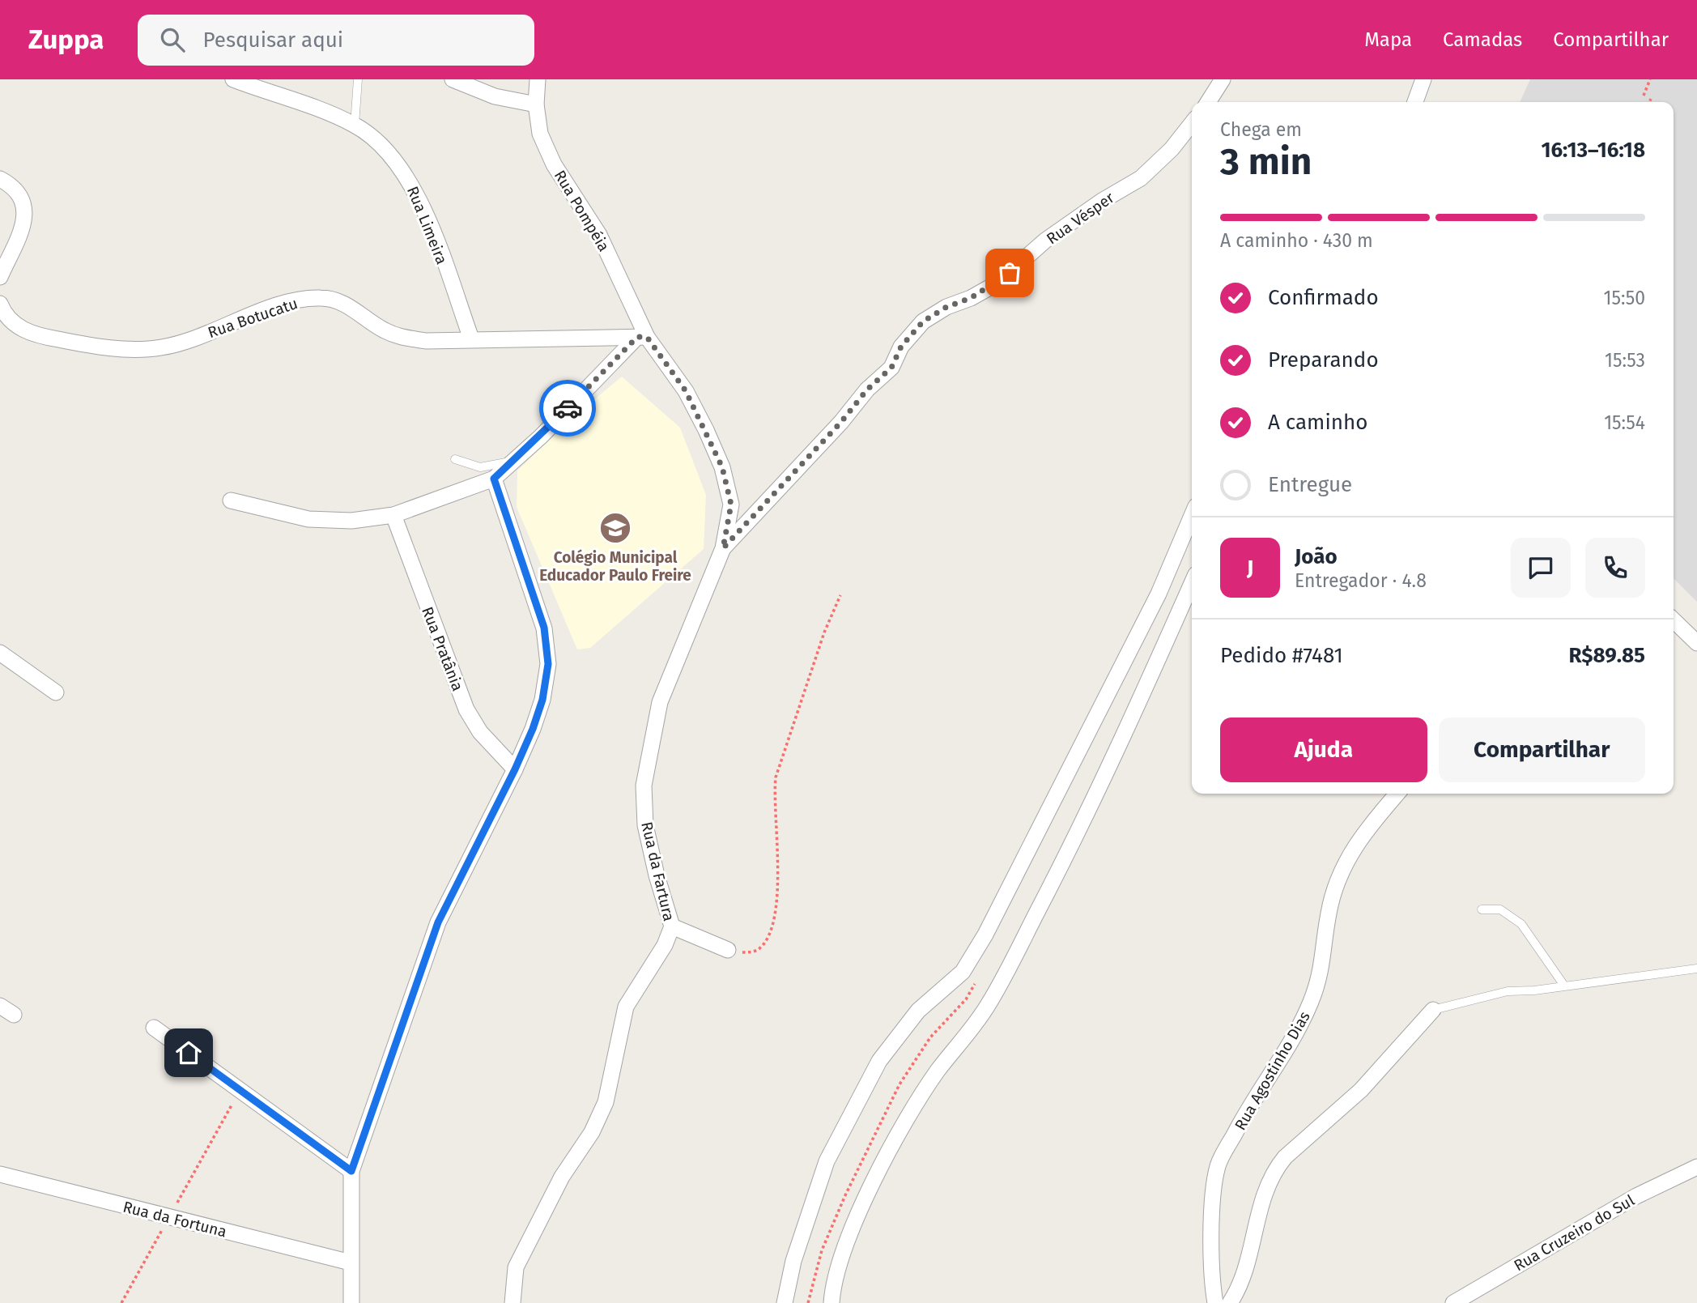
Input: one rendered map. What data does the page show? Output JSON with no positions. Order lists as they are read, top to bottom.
{
  "streets": {
    "street": [
      "Rua Pompéia",
      "Rua Vésper",
      "Rua Limeira",
      "Rua Botucatu",
      "Rua Pratânia",
      "Rua da Fartura",
      "Rua Agostinho Dias",
      "Rua da Fortuna",
      "Rua Cruzeiro do Sul"
    ]
  },
  "crossings": [
    ["Rua Pompéia", "Rua Botucatu"],
    ["Rua Pompéia", "Rua da Fartura"],
    ["Rua Vésper", "Rua da Fartura"],
    ["Rua Limeira", "Rua Botucatu"],
    ["Rua Botucatu", "Rua da Fartura"]
  ],
  "places": {
    "school or university": ["Colégio Municipal Educador Paulo Freire"]
  },
  "page": {
    "header": "Zuppa",
    "search": "Pesquisar aqui",
    "nav": ["Mapa", "Camadas", "Compartilhar"],
    "heading": ["3 min", "Chega em", "16:13–16:18"],
    "panel": [
      "João",
      "Entregador · 4.8",
      "Pedido #7481",
      "R$89.85"
    ],
    "bar": "A caminho · 430 m",
    "list": [
      ["Confirmado", "15:50"],
      ["Preparando", "15:53"],
      ["A caminho", "15:54"],
      "Entregue"
    ],
    "round": "J",
    "buttons": ["Ajuda", "Compartilhar"]
  }
}
